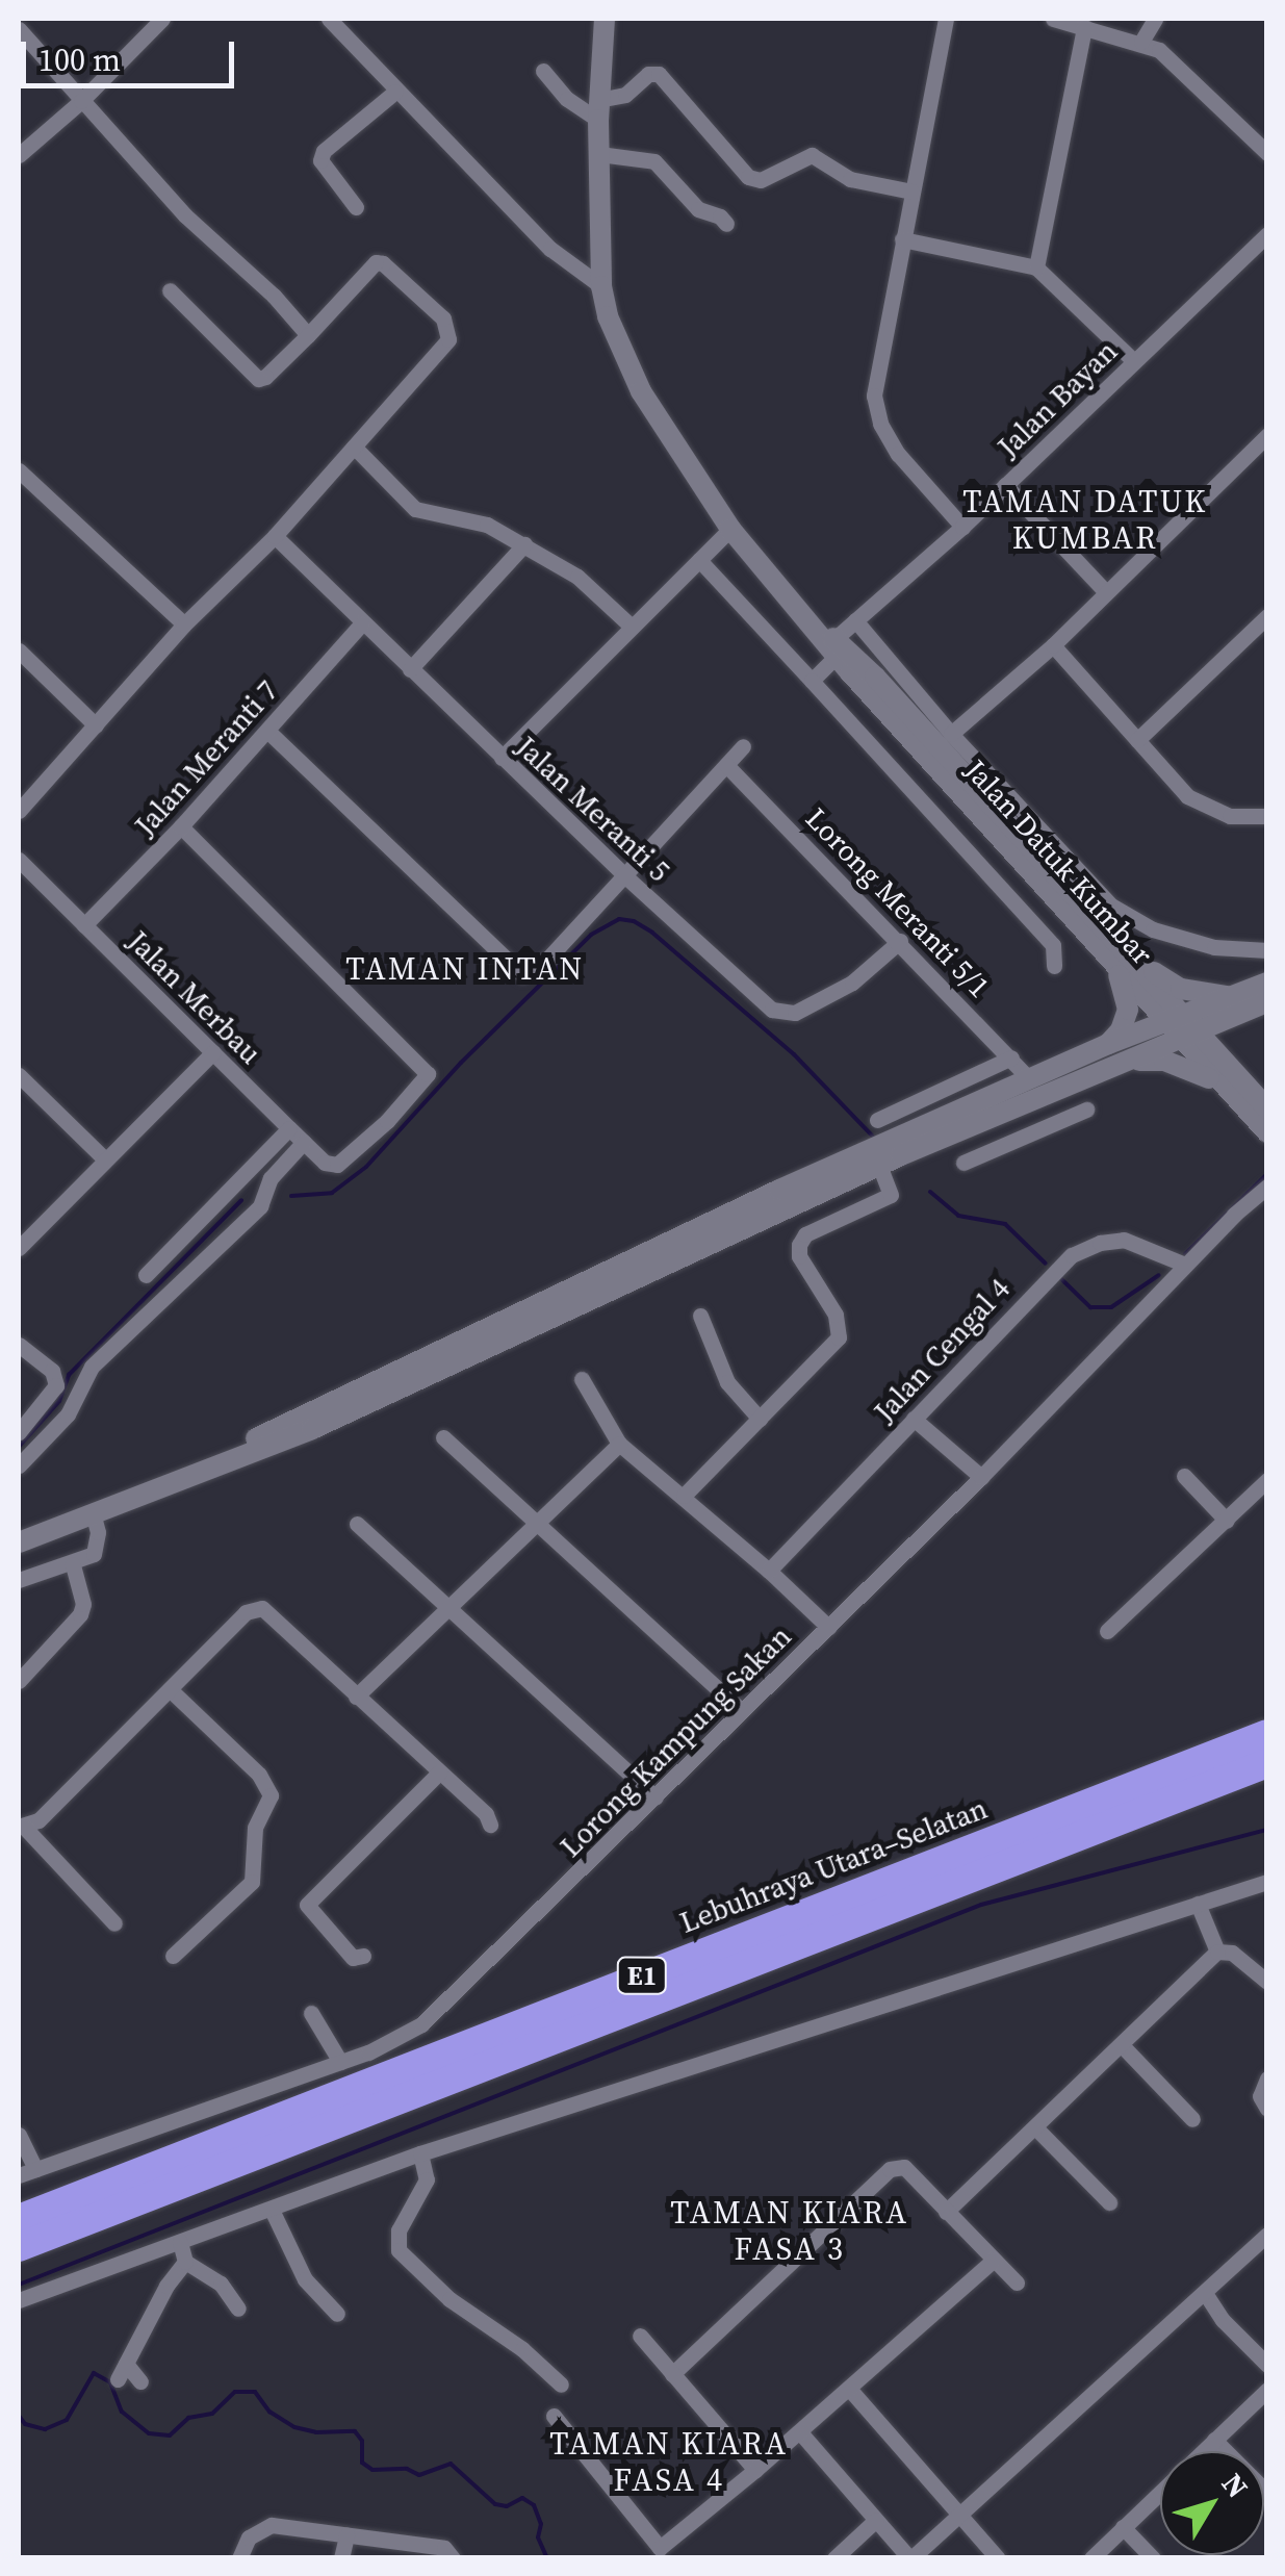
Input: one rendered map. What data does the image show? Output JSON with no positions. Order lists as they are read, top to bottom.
{
  "streets": {
    "highway": ["Lebuhraya Utara–Selatan", "E1"],
    "main road": ["Jalan Datuk Kumbar"],
    "street": [
      "Jalan Bayan",
      "Jalan Meranti 7",
      "Jalan Meranti 5",
      "Lorong Meranti 5/1",
      "Jalan Merbau",
      "Jalan Cengal 4",
      "Lorong Kampung Sakan"
    ]
  },
  "crossings": [
    ["Jalan Bayan", "Jalan Datuk Kumbar"],
    ["Jalan Meranti 7", "Jalan Meranti 5"],
    ["Jalan Meranti 7", "Jalan Merbau"],
    ["Jalan Meranti 5", "Lorong Meranti 5/1"],
    ["Jalan Cengal 4", "Lorong Kampung Sakan"]
  ],
  "districts": [
    "TAMAN DATUK KUMBAR",
    "TAMAN INTAN",
    "TAMAN KIARA FASA 3",
    "TAMAN KIARA FASA 4"
  ],
  "scale_bar": "100 m",
  "north": "top right"
}
